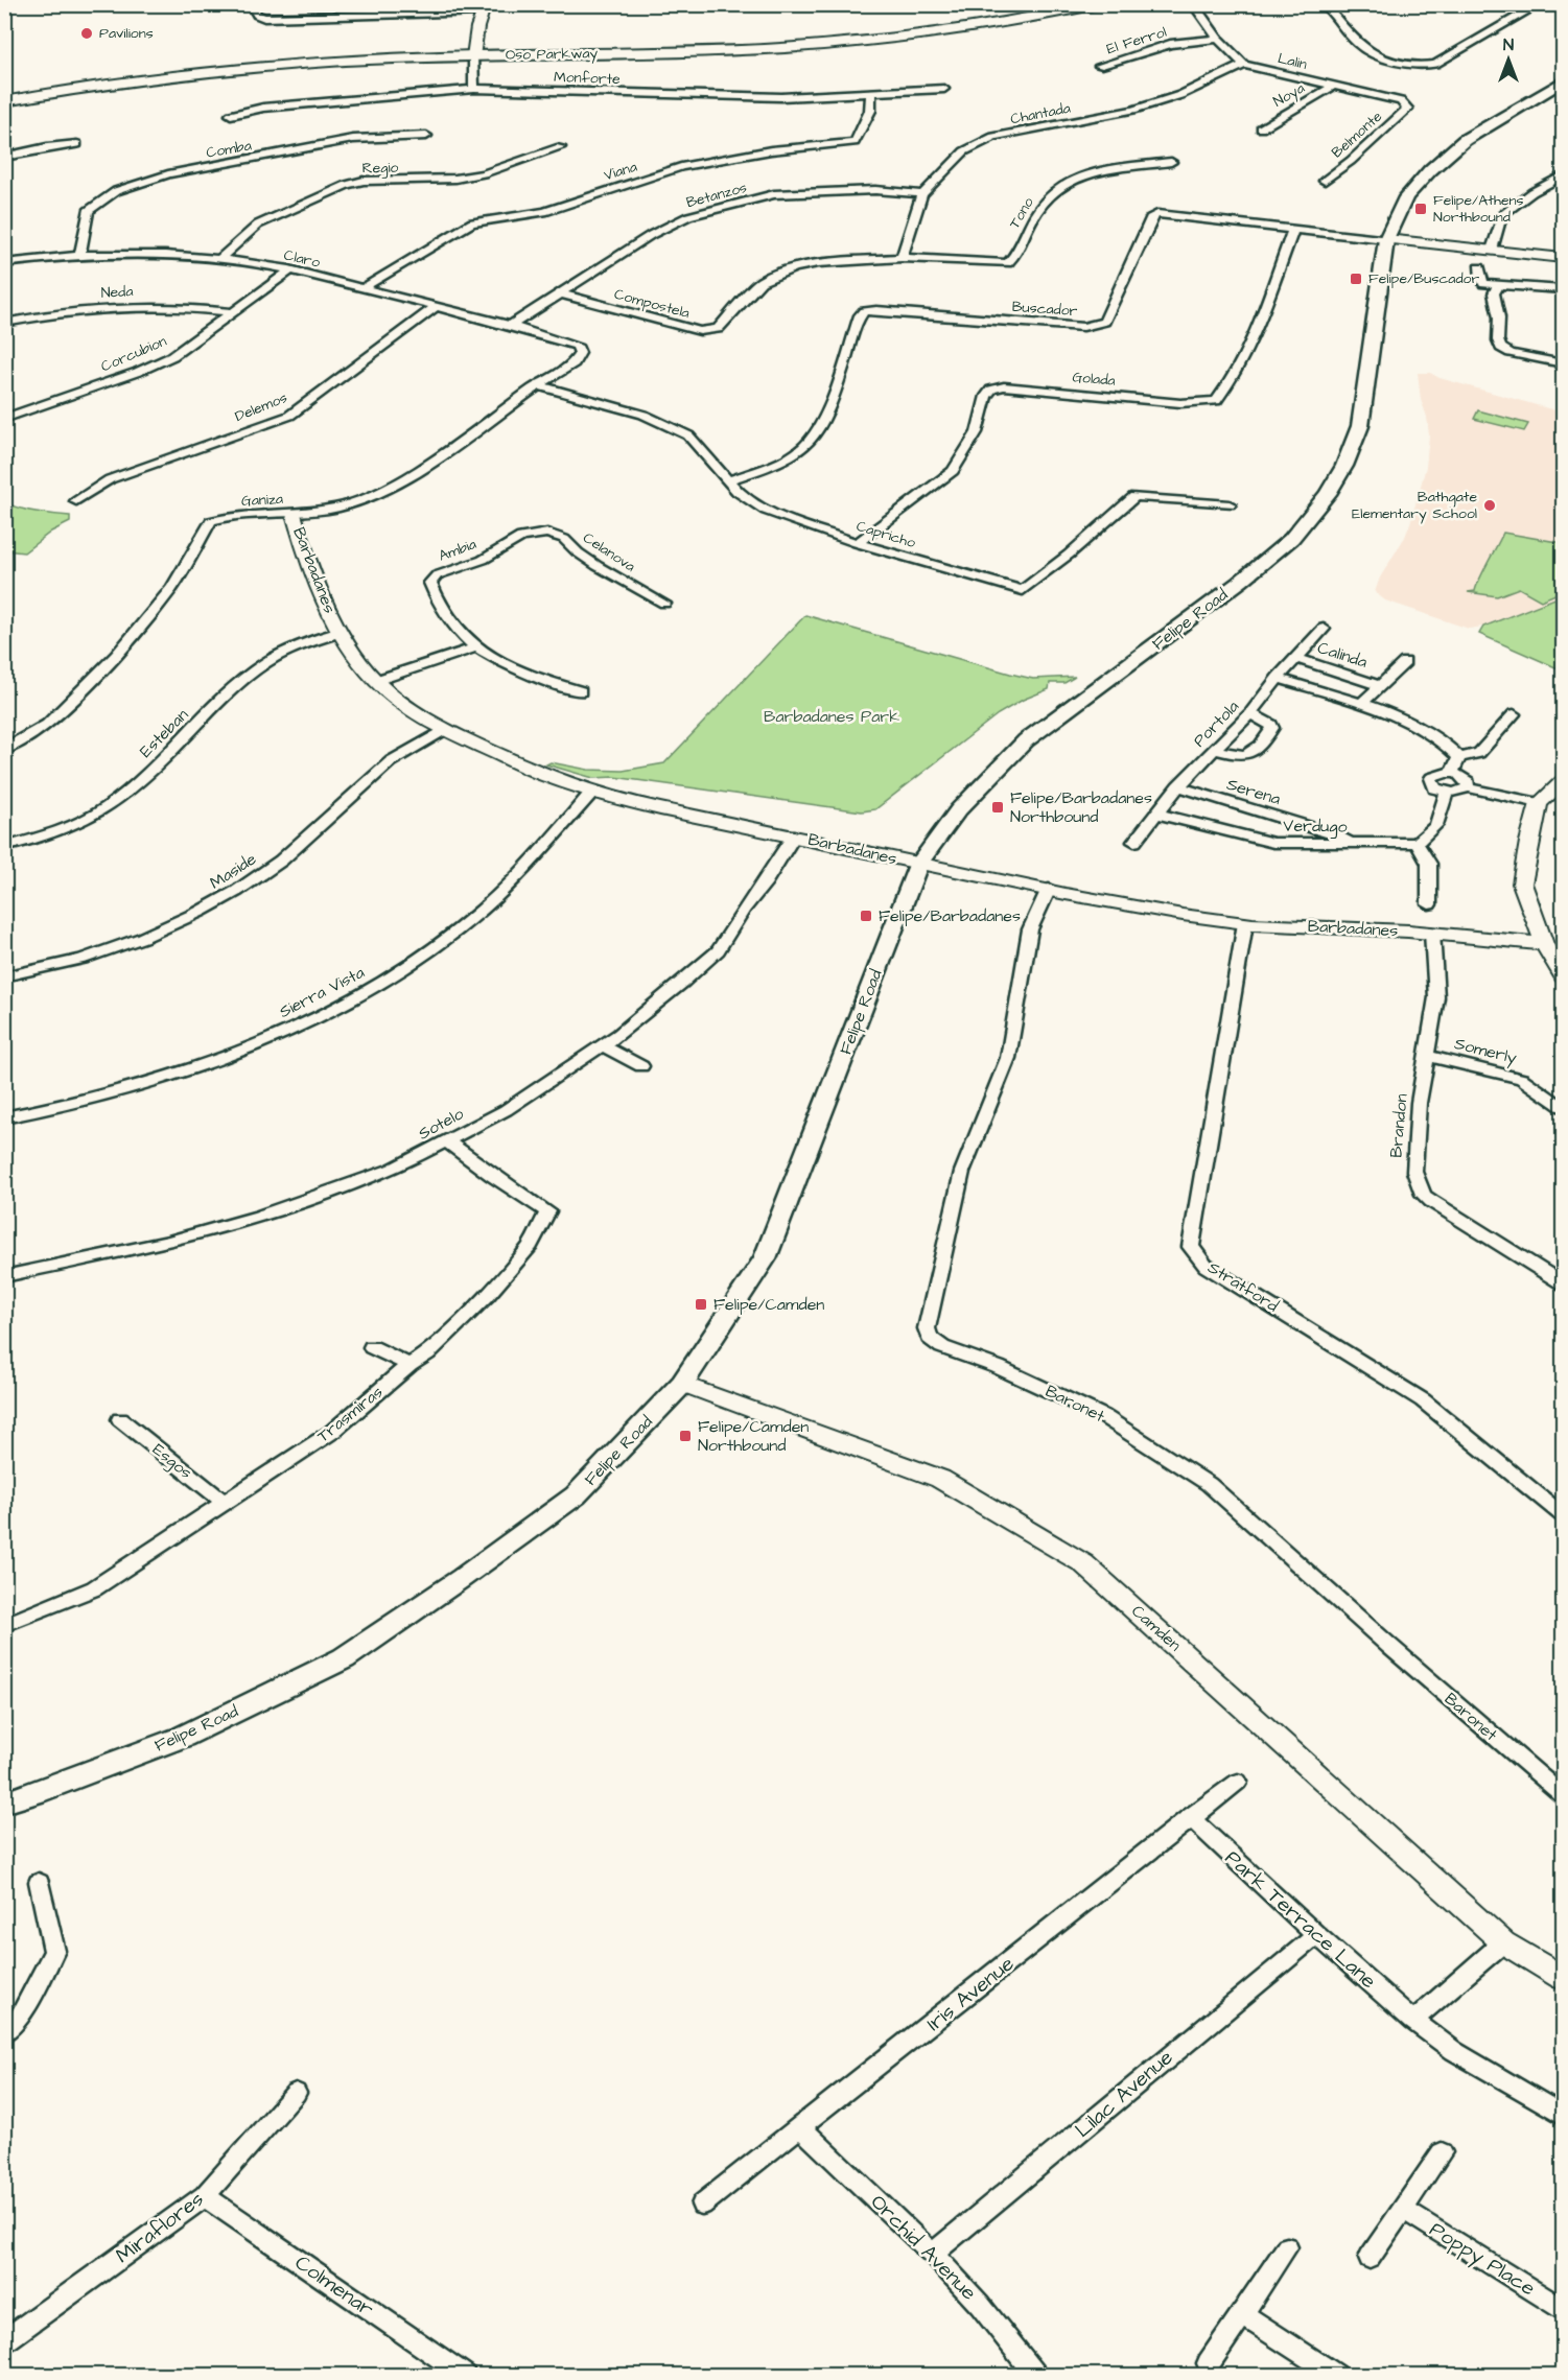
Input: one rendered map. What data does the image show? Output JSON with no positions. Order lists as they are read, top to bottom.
{
  "streets": {
    "main road": ["Oso Parkway", "Felipe Road"],
    "street": [
      "El Ferrol",
      "Lalin",
      "Monforte",
      "Noya",
      "Chantada",
      "Belmonte",
      "Comba",
      "Regio",
      "Viana",
      "Betanzos",
      "Tono",
      "Claro",
      "Neda",
      "Compostela",
      "Buscador",
      "Corcubion",
      "Golada",
      "Delemos",
      "Ganiza",
      "Capricho",
      "Ambia",
      "Celanova",
      "Barbadanes",
      "Calinda",
      "Portola",
      "Esteban",
      "Serena",
      "Verdugo",
      "Maside",
      "Sierra Vista",
      "Somerly",
      "Sotelo",
      "Brandon",
      "Stratford",
      "Baronet",
      "Trasmiras",
      "Esgos",
      "Camden",
      "Park Terrace Lane",
      "Iris Avenue",
      "Lilac Avenue",
      "Miraflores",
      "Orchid Avenue",
      "Poppy Place",
      "Colmenar"
    ]
  },
  "crossings": [
    ["Lalin", "Noya"],
    ["Lalin", "Chantada"],
    ["Lalin", "Belmonte"],
    ["Monforte", "Viana"],
    ["Chantada", "Betanzos"],
    ["Chantada", "Tono"],
    ["Chantada", "Compostela"],
    ["Comba", "Claro"],
    ["Regio", "Claro"],
    ["Viana", "Claro"],
    ["Betanzos", "Claro"],
    ["Betanzos", "Compostela"],
    ["Tono", "Compostela"],
    ["Claro", "Corcubion"],
    ["Claro", "Delemos"],
    ["Claro", "Ganiza"],
    ["Neda", "Corcubion"],
    ["Buscador", "Golada"],
    ["Buscador", "Capricho"],
    ["Buscador", "Felipe Road"],
    ["Golada", "Capricho"],
    ["Ganiza", "Capricho"],
    ["Ganiza", "Barbadanes"],
    ["Ambia", "Celanova"],
    ["Barbadanes", "Felipe Road"],
    ["Barbadanes", "Esteban"],
    ["Barbadanes", "Maside"],
    ["Barbadanes", "Sierra Vista"],
    ["Barbadanes", "Sotelo"],
    ["Barbadanes", "Brandon"],
    ["Barbadanes", "Stratford"],
    ["Barbadanes", "Baronet"],
    ["Felipe Road", "Camden"],
    ["Calinda", "Portola"],
    ["Portola", "Serena"],
    ["Portola", "Verdugo"],
    ["Serena", "Verdugo"],
    ["Somerly", "Brandon"],
    ["Sotelo", "Trasmiras"],
    ["Trasmiras", "Esgos"],
    ["Park Terrace Lane", "Iris Avenue"],
    ["Park Terrace Lane", "Lilac Avenue"],
    ["Iris Avenue", "Orchid Avenue"],
    ["Lilac Avenue", "Orchid Avenue"],
    ["Miraflores", "Colmenar"]
  ],
  "parks": ["Barbadanes Park"],
  "places": {
    "other": ["Pavilions", "Bathgate Elementary School"],
    "transit": [
      "Felipe/Athens Northbound",
      "Felipe/Buscador",
      "Felipe/Barbadanes Northbound",
      "Felipe/Barbadanes",
      "Felipe/Camden",
      "Felipe/Camden Northbound"
    ]
  },
  "north": "top"
}
